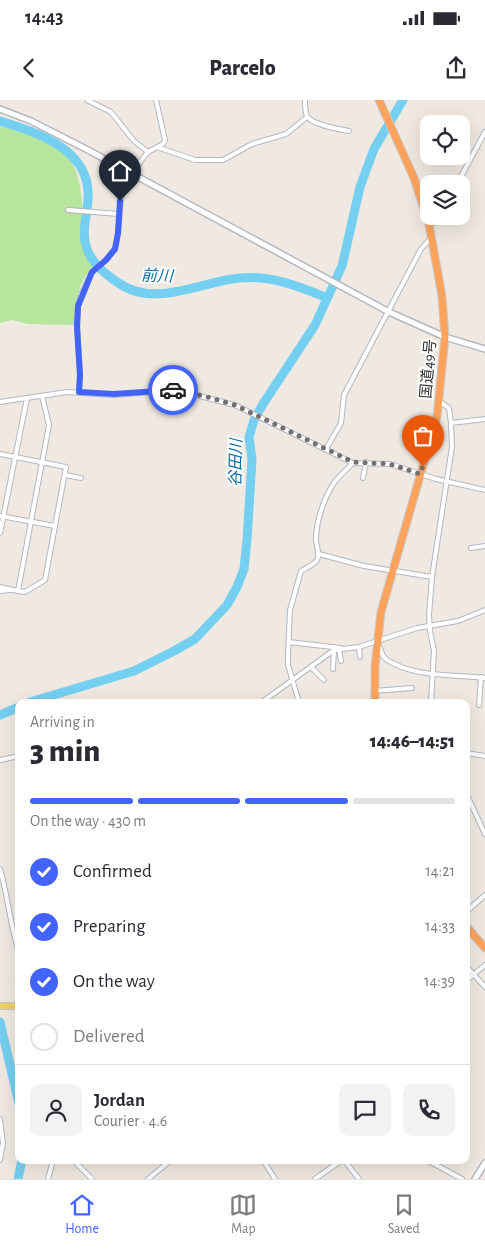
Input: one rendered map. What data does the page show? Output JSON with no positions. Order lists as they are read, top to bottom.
{
  "streets": {
    "highway": ["国道49号"]
  },
  "water": ["前川", "谷田川"],
  "page": {
    "status": "14:43",
    "header": "Parcelo",
    "heading": ["3 min", "Arriving in", "14:46–14:51"],
    "panel": ["Jordan", "Courier · 4.6"],
    "bar": "On the way · 430 m",
    "list": [
      ["Confirmed", "14:21"],
      ["Preparing", "14:33"],
      ["On the way", "14:39"],
      "Delivered"
    ],
    "tabs": ["Home", "Map", "Saved"]
  }
}
